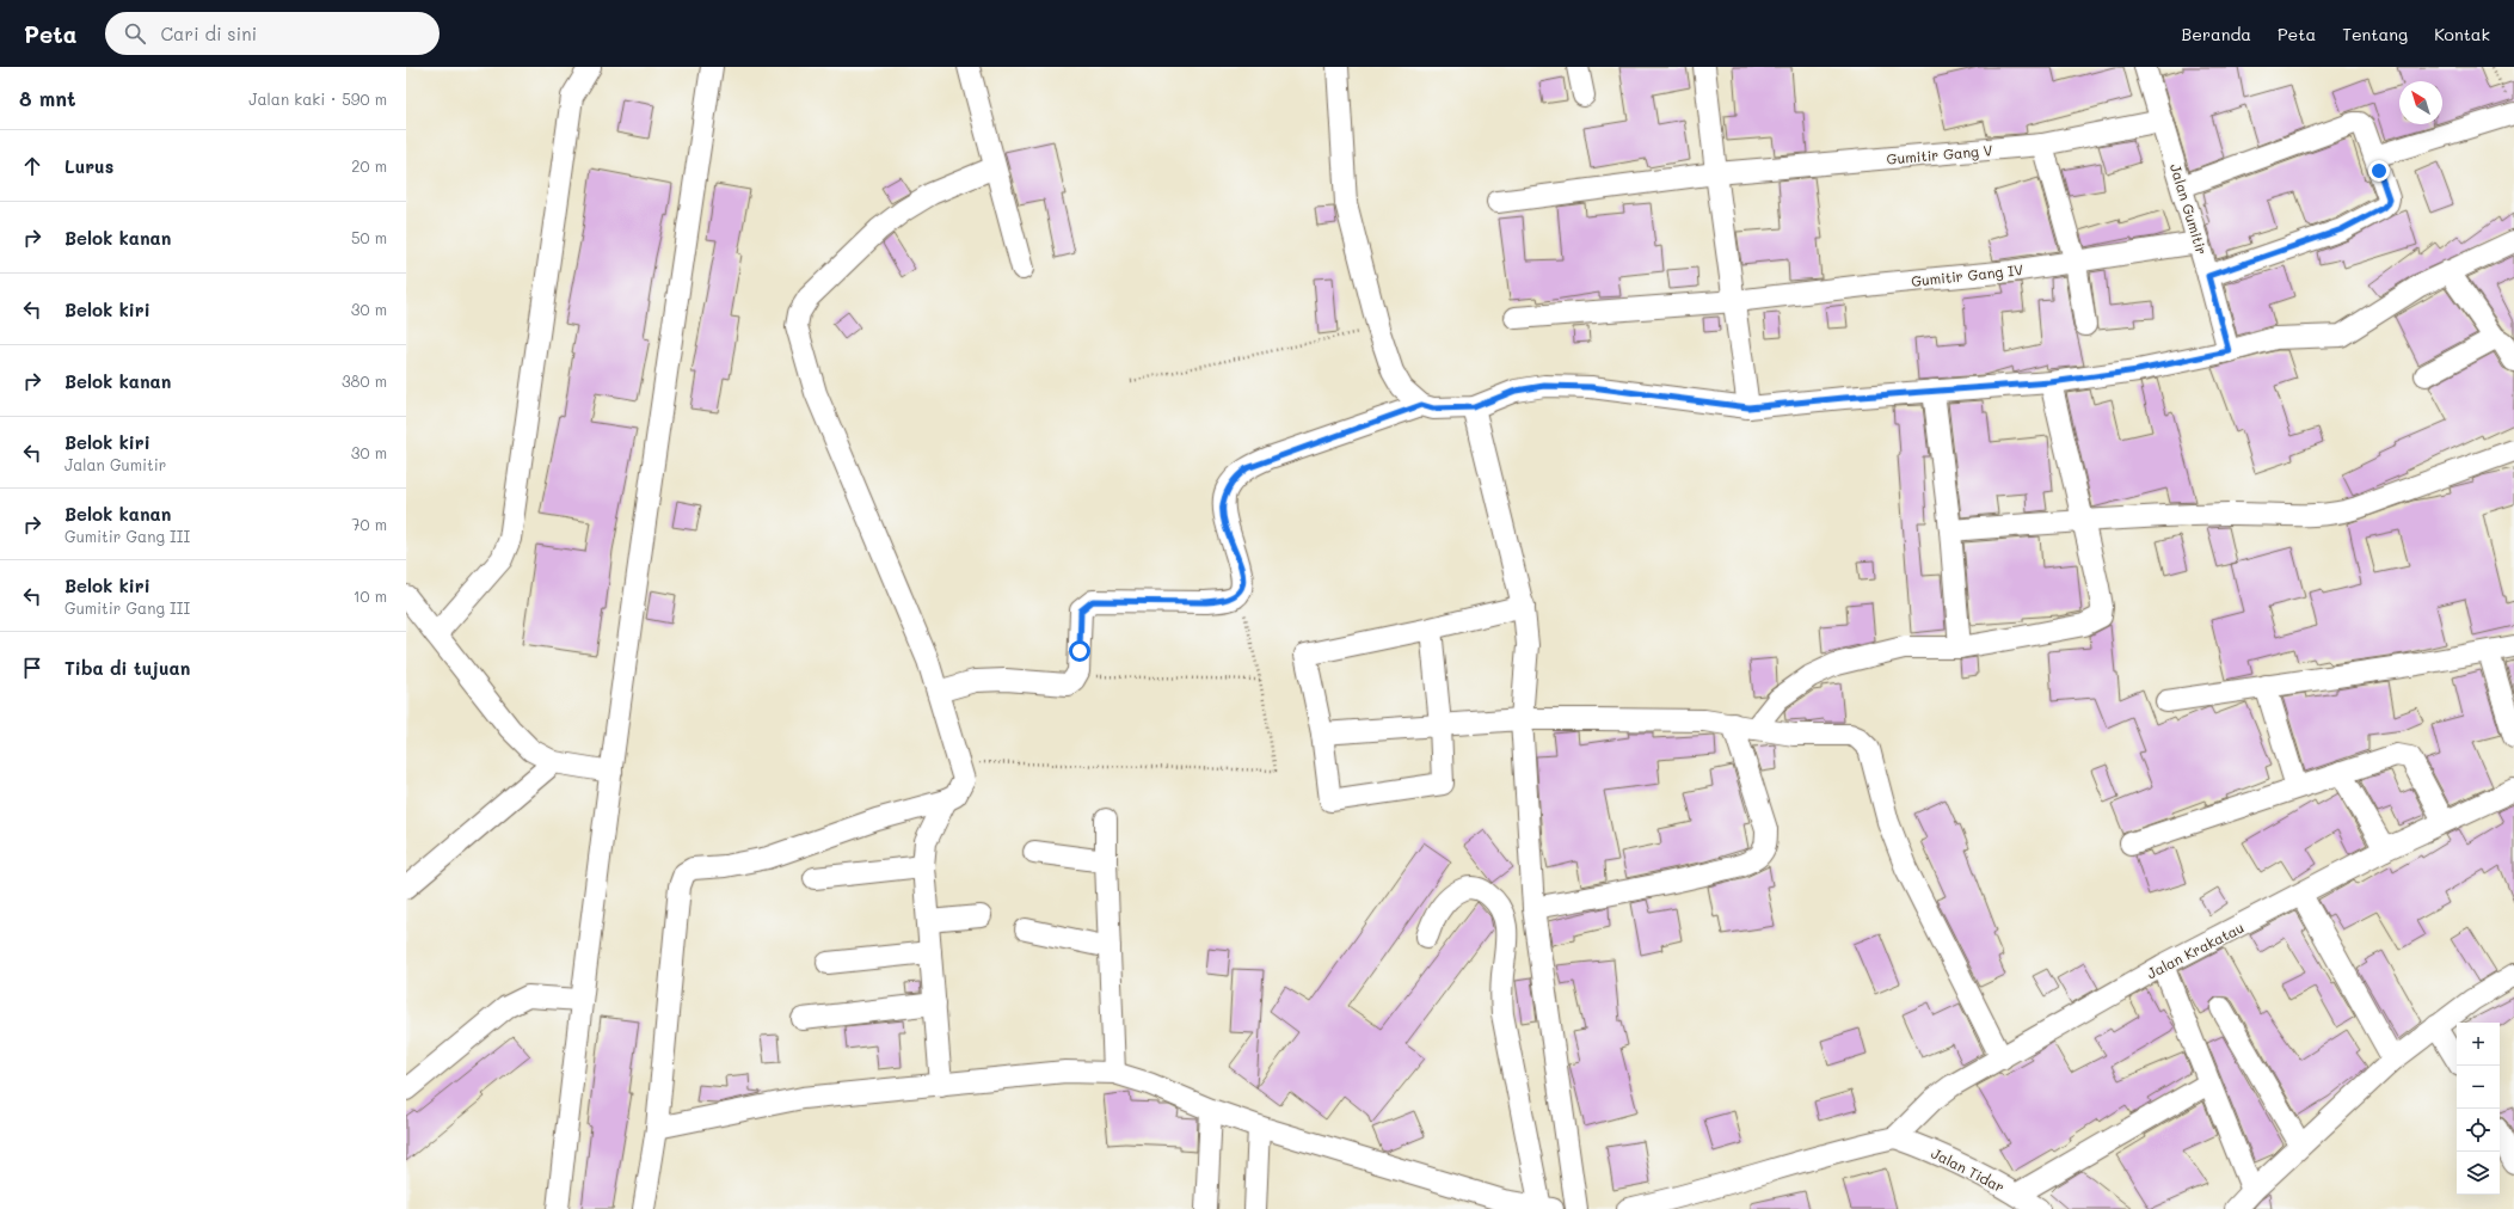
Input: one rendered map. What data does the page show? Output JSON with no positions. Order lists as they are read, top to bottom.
{
  "streets": {
    "street": [
      "Gumitir Gang V",
      "Jalan Gumitir",
      "Gumitir Gang IV",
      "Jalan Krakatau",
      "Jalan Tidar"
    ]
  },
  "crossings": [
    ["Gumitir Gang V", "Jalan Gumitir"],
    ["Jalan Gumitir", "Gumitir Gang IV"],
    ["Jalan Krakatau", "Jalan Tidar"]
  ],
  "north": "top left",
  "page": {
    "header": "Peta",
    "search": "Cari di sini",
    "nav": [
      "Beranda",
      "Peta",
      "Tentang",
      "Kontak"
    ],
    "heading": ["8 mnt", "Jalan kaki · 590 m"],
    "list": [
      ["Lurus", "20 m"],
      ["Belok kanan", "50 m"],
      ["Belok kiri", "30 m"],
      ["Belok kanan", "380 m"],
      ["Belok kiri", "Jalan Gumitir", "30 m"],
      ["Belok kanan", "Gumitir Gang III", "70 m"],
      ["Belok kiri", "Gumitir Gang III", "10 m"],
      "Tiba di tujuan"
    ],
    "map_buttons": ["+", "−"]
  }
}
